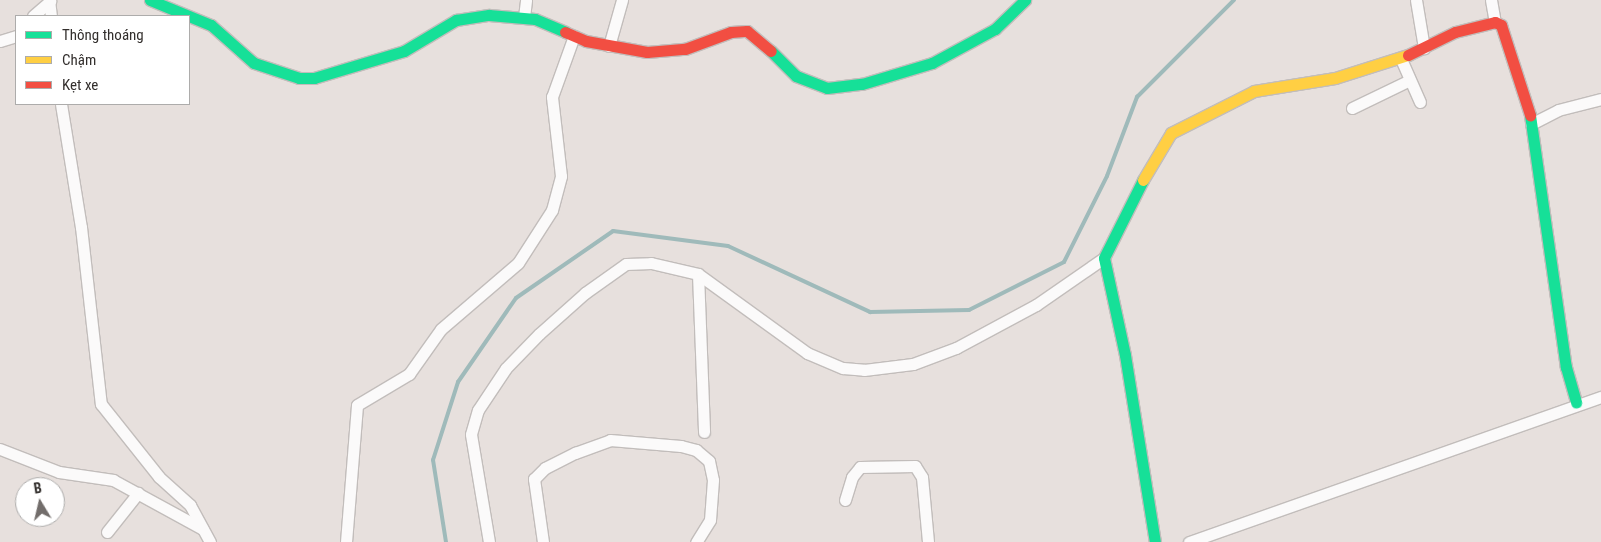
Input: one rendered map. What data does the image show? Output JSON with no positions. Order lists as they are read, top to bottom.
{
  "legend": ["Thông thoáng", "Chậm", "Kẹt xe"],
  "north": "top"
}
